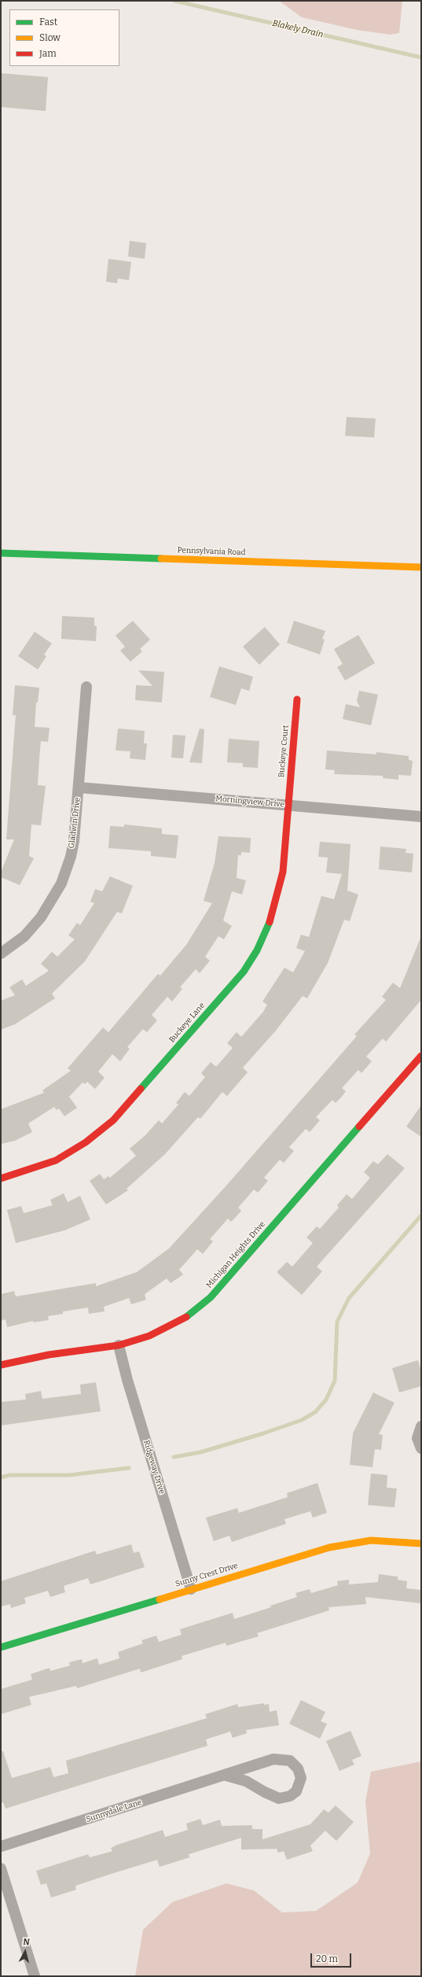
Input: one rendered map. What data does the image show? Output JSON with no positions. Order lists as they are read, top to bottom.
{
  "streets": {
    "street": [
      "Pennsylvania Road",
      "Buckeye Court",
      "Morningview Drive",
      "Gladwin Drive",
      "Buckeye Lane",
      "Michigan Heights Drive",
      "Ridgeway Drive",
      "Sunny Crest Drive",
      "Sunnydale Lane"
    ]
  },
  "crossings": [
    ["Buckeye Court", "Morningview Drive"],
    ["Buckeye Court", "Buckeye Lane"],
    ["Morningview Drive", "Gladwin Drive"],
    ["Morningview Drive", "Buckeye Lane"],
    ["Michigan Heights Drive", "Ridgeway Drive"],
    ["Ridgeway Drive", "Sunny Crest Drive"]
  ],
  "water": ["Blakely Drain"],
  "legend": ["Fast", "Slow", "Jam"],
  "scale_bar": "20 m",
  "north": "top"
}
